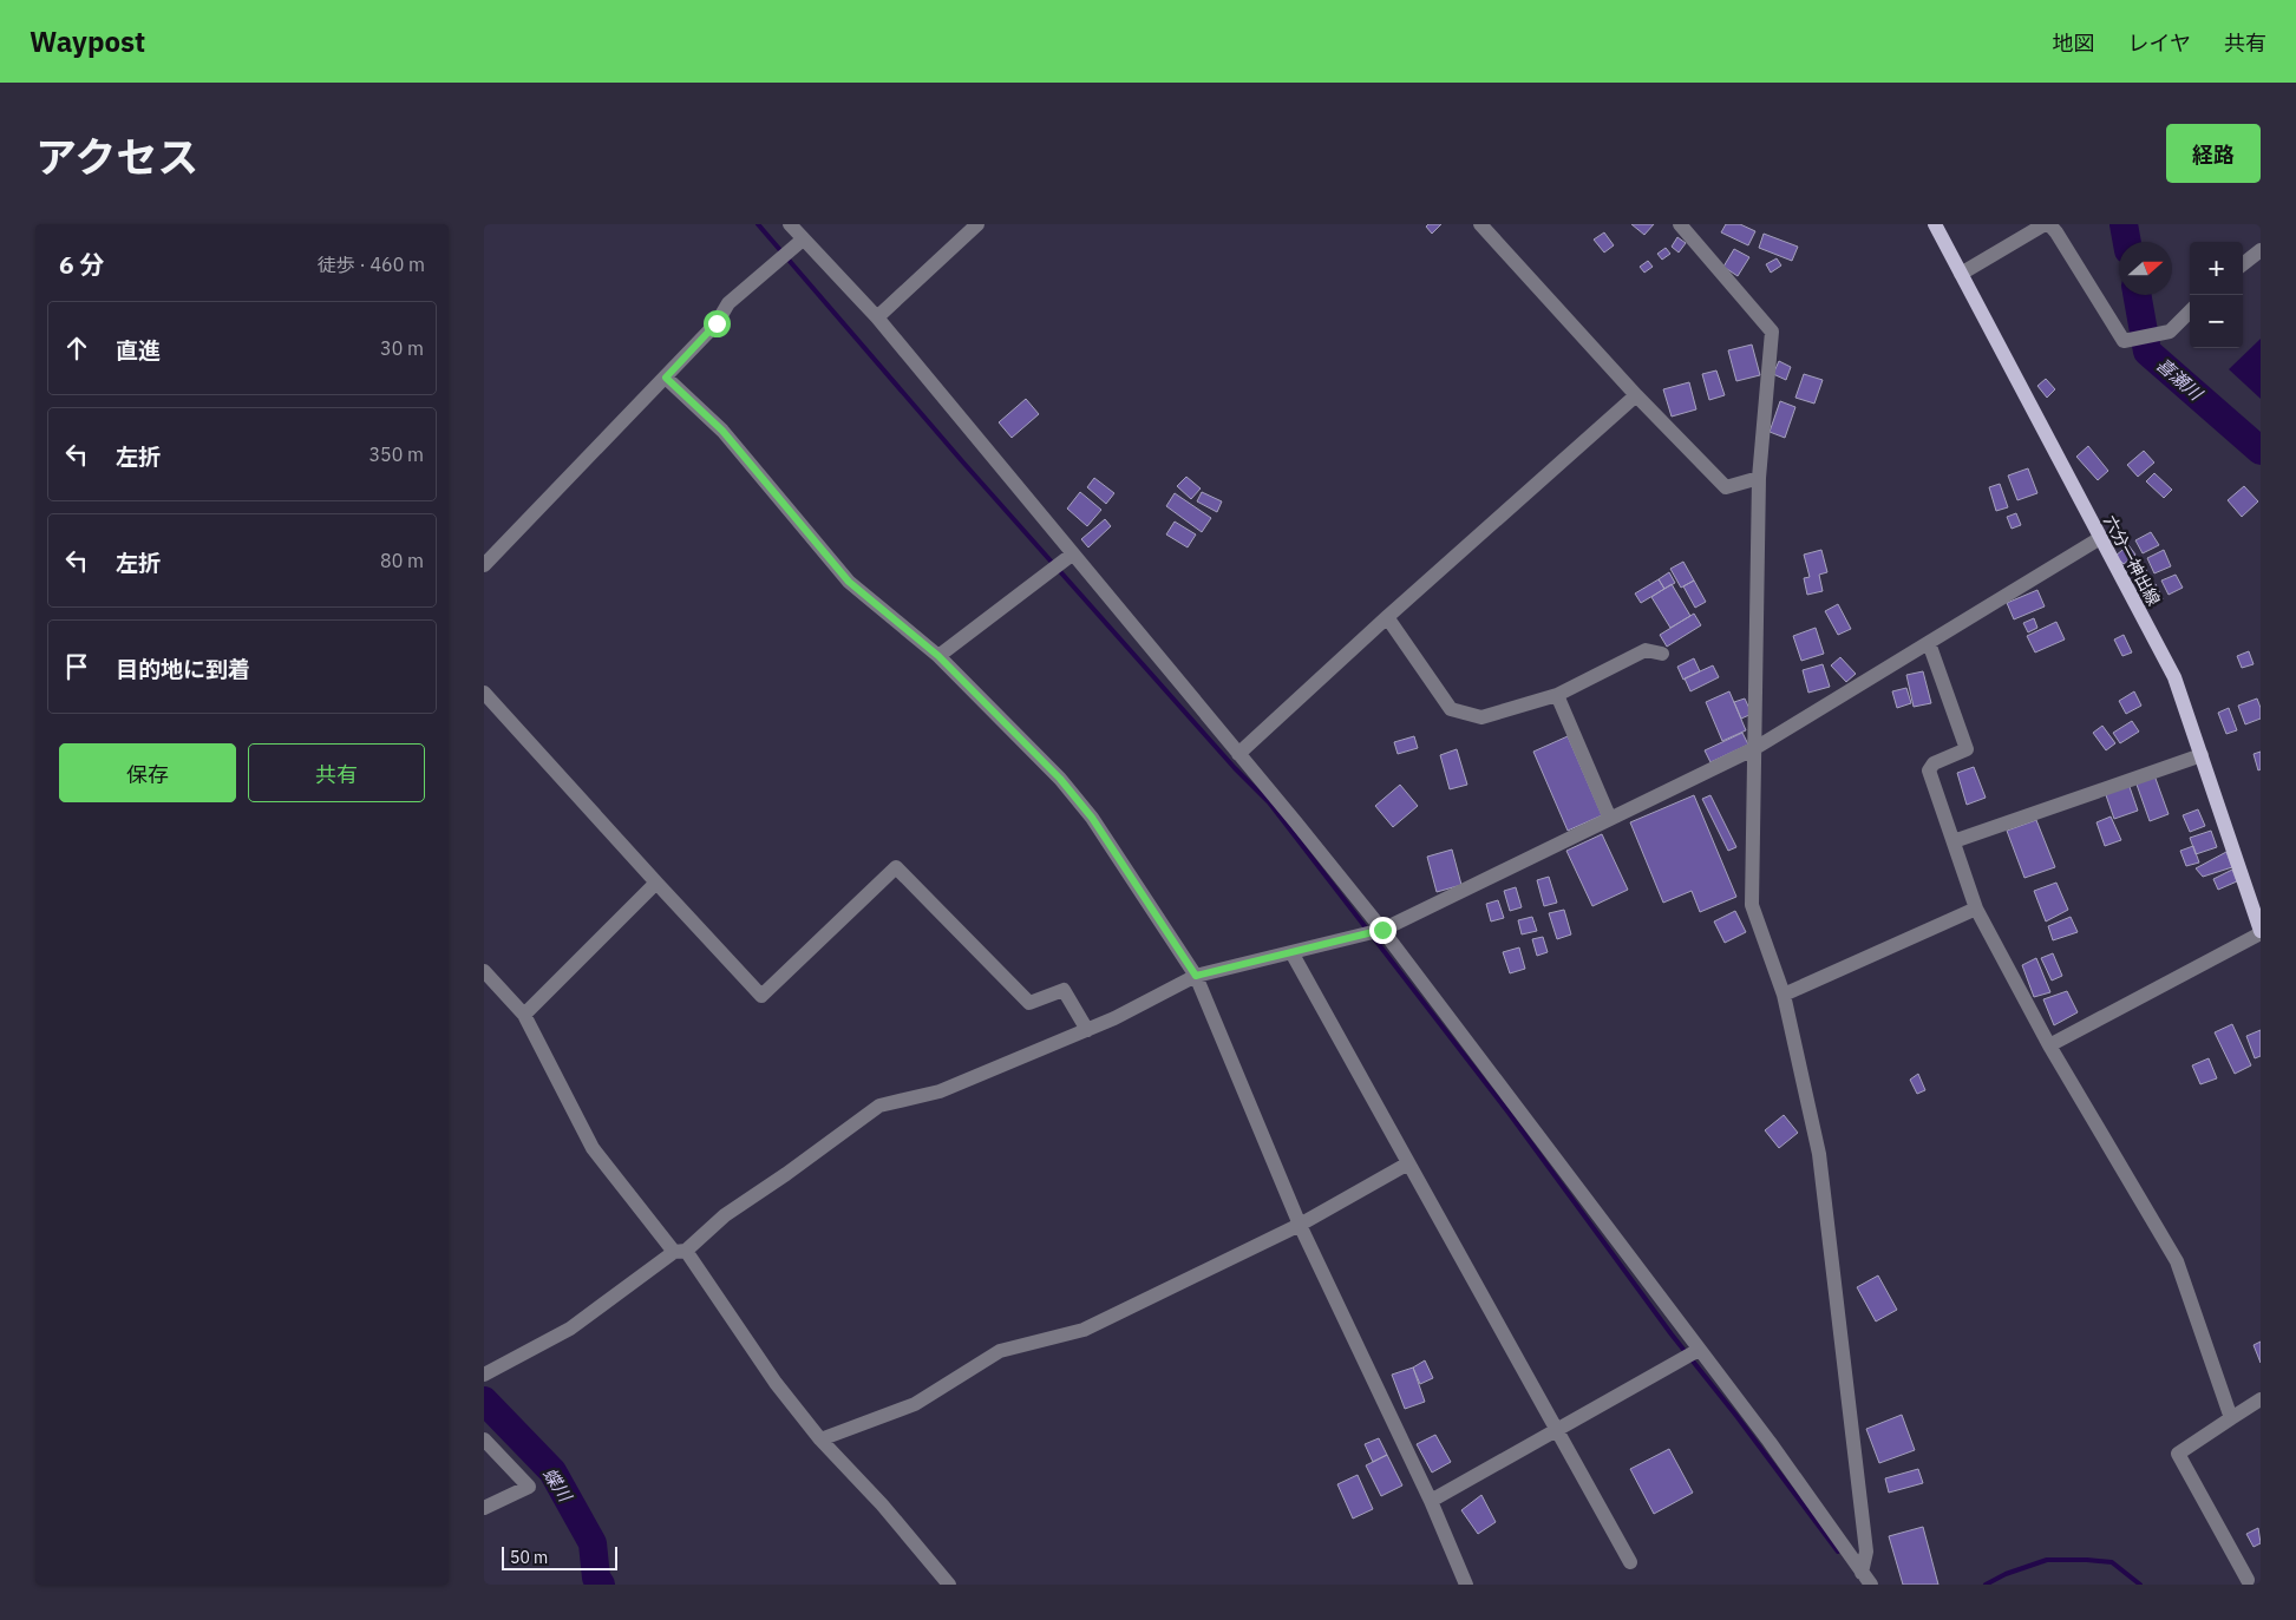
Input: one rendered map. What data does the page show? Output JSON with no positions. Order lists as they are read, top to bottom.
{
  "streets": {
    "main road": ["六分一神出線"]
  },
  "water": ["喜瀬川", "蝶川"],
  "scale_bar": "50 m",
  "north": "right",
  "page": {
    "header": "Waypost",
    "nav": ["地図", "レイヤ", "共有"],
    "title": "アクセス",
    "buttons": [
      "経路",
      ["保存", "共有"]
    ],
    "heading": ["6 分", "徒歩 · 460 m"],
    "map_buttons": ["+", "−"],
    "list": [
      ["直進", "30 m"],
      ["左折", "350 m"],
      ["左折", "80 m"],
      "目的地に到着"
    ],
    "scale": "50 m"
  }
}
